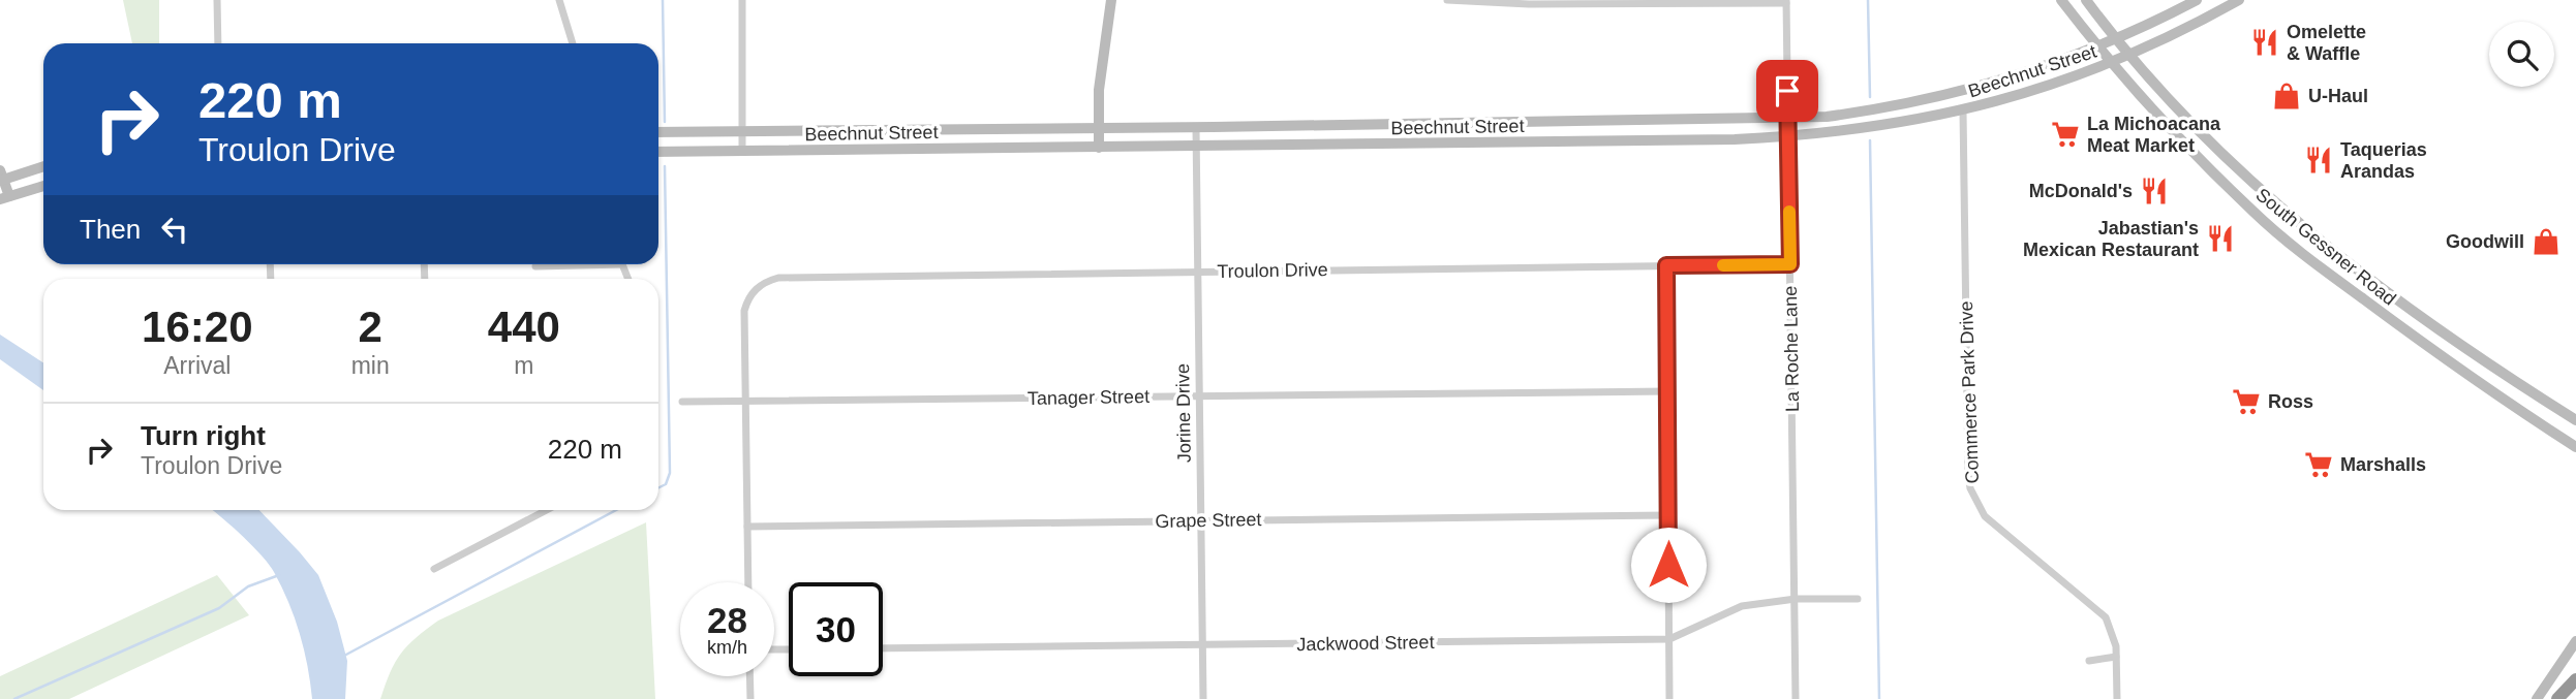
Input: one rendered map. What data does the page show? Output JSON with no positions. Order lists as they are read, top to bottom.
{
  "streets": {
    "main road": ["Beechnut Street", "South Gessner Road"],
    "street": [
      "Troulon Drive",
      "La Roche Lane",
      "Commerce Park Drive",
      "Tanager Street",
      "Jorine Drive",
      "Grape Street",
      "Jackwood Street"
    ]
  },
  "crossings": [
    ["Beechnut Street", "South Gessner Road"],
    ["Beechnut Street", "La Roche Lane"],
    ["Beechnut Street", "Commerce Park Drive"],
    ["Beechnut Street", "Jorine Drive"],
    ["Troulon Drive", "La Roche Lane"],
    ["Troulon Drive", "Tanager Street"],
    ["Troulon Drive", "Jorine Drive"],
    ["La Roche Lane", "Jackwood Street"],
    ["Tanager Street", "Jorine Drive"],
    ["Jorine Drive", "Grape Street"],
    ["Jorine Drive", "Jackwood Street"]
  ],
  "places": {
    "restaurant": [
      "Omelette & Waffle",
      "Taquerias Arandas",
      "McDonald's",
      "Jabastian's Mexican Restaurant"
    ],
    "shop": ["U-Haul", "Goodwill"],
    "supermarket": ["La Michoacana Meat Market", "Ross", "Marshalls"]
  },
  "page": {
    "turn": ["220 m", "Troulon Drive"],
    "then": "Then",
    "eta": [
      "16:20",
      "Arrival",
      "2",
      "min",
      "440",
      "m"
    ],
    "list": [
      {
        "name": "Turn right",
        "note": "Troulon Drive",
        "value": "220 m"
      }
    ],
    "speed": "28 km/h",
    "limit": "30"
  }
}
